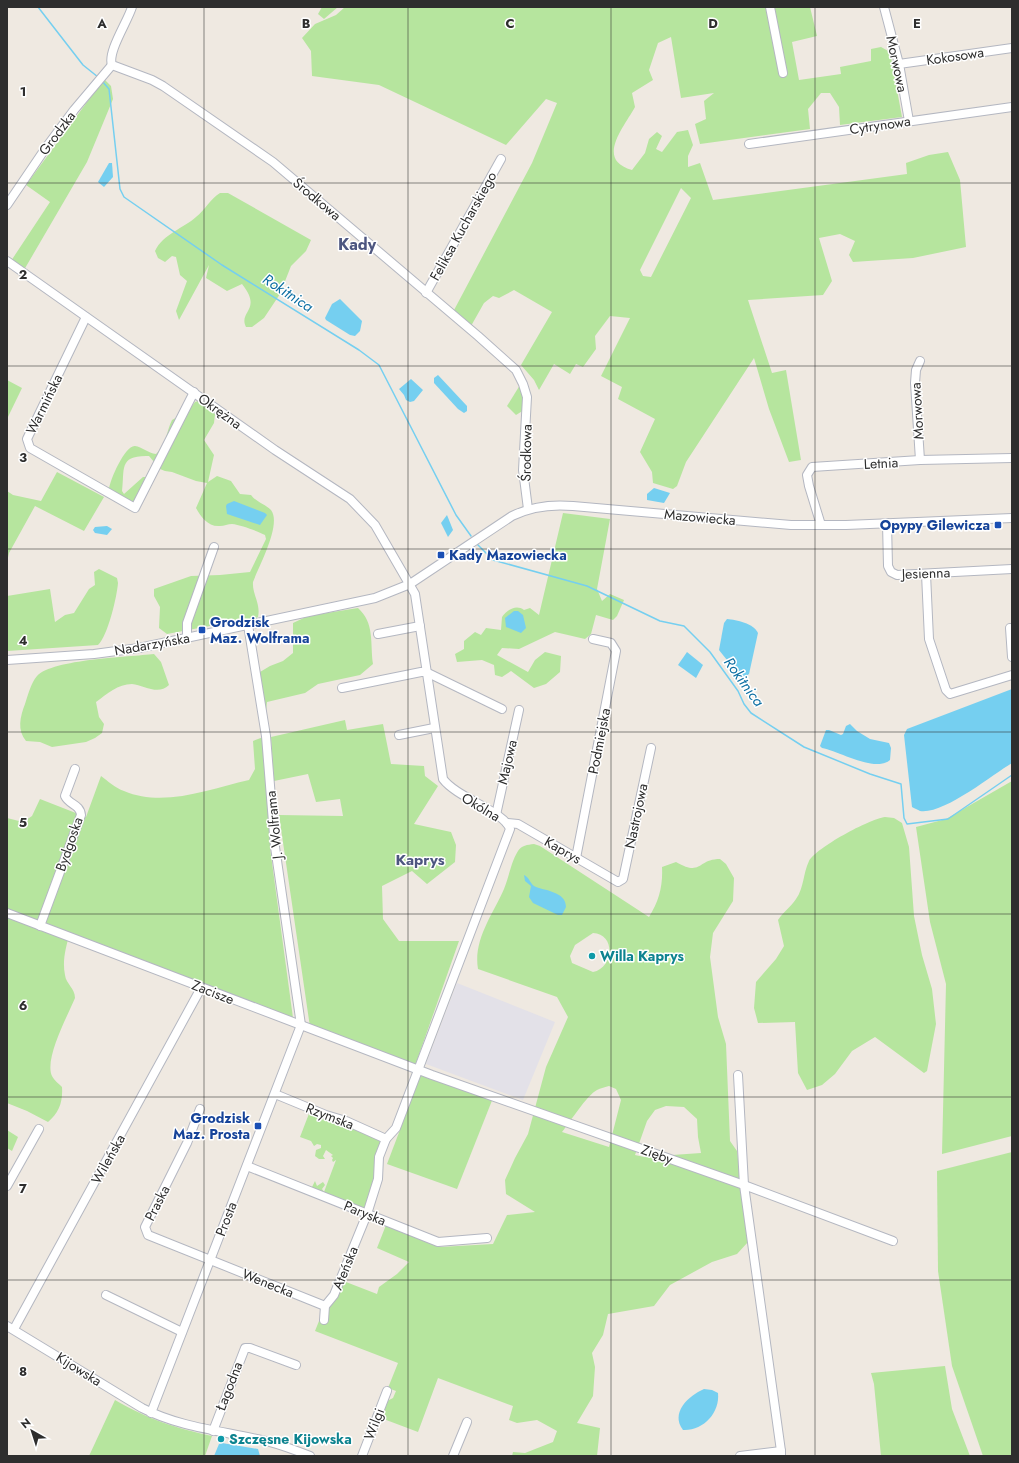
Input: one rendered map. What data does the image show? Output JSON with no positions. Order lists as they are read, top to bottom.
{
  "streets": {
    "street": [
      "Kokosowa",
      "Morwowa",
      "Cytrynowa",
      "Grodzka",
      "Środkowa",
      "Feliksa Kucharskiego",
      "Warmińska",
      "Okrężna",
      "Letnia",
      "Mazowiecka",
      "Jesienna",
      "Nadarzyńska",
      "Podmiejska",
      "Majowa",
      "Okólna",
      "Nastrojowa",
      "J. Wolframa",
      "Bydgoska",
      "Kaprys",
      "Zacisze",
      "Rzymska",
      "Zięby",
      "Wileńska",
      "Praska",
      "Paryska",
      "Prosta",
      "Ateńska",
      "Wenecka",
      "Kijowska",
      "Łagodna",
      "Wilgi"
    ]
  },
  "crossings": [
    ["Kokosowa", "Morwowa"],
    ["Morwowa", "Cytrynowa"],
    ["Morwowa", "Letnia"],
    ["Grodzka", "Środkowa"],
    ["Środkowa", "Feliksa Kucharskiego"],
    ["Środkowa", "Mazowiecka"],
    ["Warmińska", "Okrężna"],
    ["Okrężna", "Mazowiecka"],
    ["Okrężna", "Nadarzyńska"],
    ["Okrężna", "Okólna"],
    ["Letnia", "Mazowiecka"],
    ["Mazowiecka", "Jesienna"],
    ["Mazowiecka", "Nadarzyńska"],
    ["Mazowiecka", "Okólna"],
    ["Nadarzyńska", "Okólna"],
    ["Nadarzyńska", "J. Wolframa"],
    ["Podmiejska", "Kaprys"],
    ["Majowa", "Okólna"],
    ["Okólna", "Kaprys"],
    ["Okólna", "Zacisze"],
    ["Okólna", "Rzymska"],
    ["Okólna", "Zięby"],
    ["Okólna", "Ateńska"],
    ["Nastrojowa", "Kaprys"],
    ["J. Wolframa", "Zacisze"],
    ["J. Wolframa", "Prosta"],
    ["Bydgoska", "Zacisze"],
    ["Zacisze", "Zięby"],
    ["Zacisze", "Wileńska"],
    ["Zacisze", "Prosta"],
    ["Rzymska", "Prosta"],
    ["Rzymska", "Ateńska"],
    ["Wileńska", "Kijowska"],
    ["Praska", "Prosta"],
    ["Praska", "Wenecka"],
    ["Paryska", "Prosta"],
    ["Paryska", "Ateńska"],
    ["Prosta", "Wenecka"],
    ["Prosta", "Kijowska"],
    ["Prosta", "Łagodna"],
    ["Ateńska", "Wenecka"],
    ["Kijowska", "Łagodna"]
  ],
  "districts": ["Kady", "Kaprys"],
  "water": ["Rokitnica"],
  "places": {
    "transit": [
      "Opypy Gilewicza",
      "Kady Mazowiecka",
      "Grodzisk Maz. Wolframa",
      "Grodzisk Maz. Prosta"
    ],
    "other": ["Willa Kaprys", "Szczęsne Kijowska"]
  },
  "north": "top left",
  "grid": {
    "columns": [
      "A",
      "B",
      "C",
      "D",
      "E"
    ],
    "rows": [
      "1",
      "2",
      "3",
      "4",
      "5",
      "6",
      "7",
      "8"
    ]
  }
}
